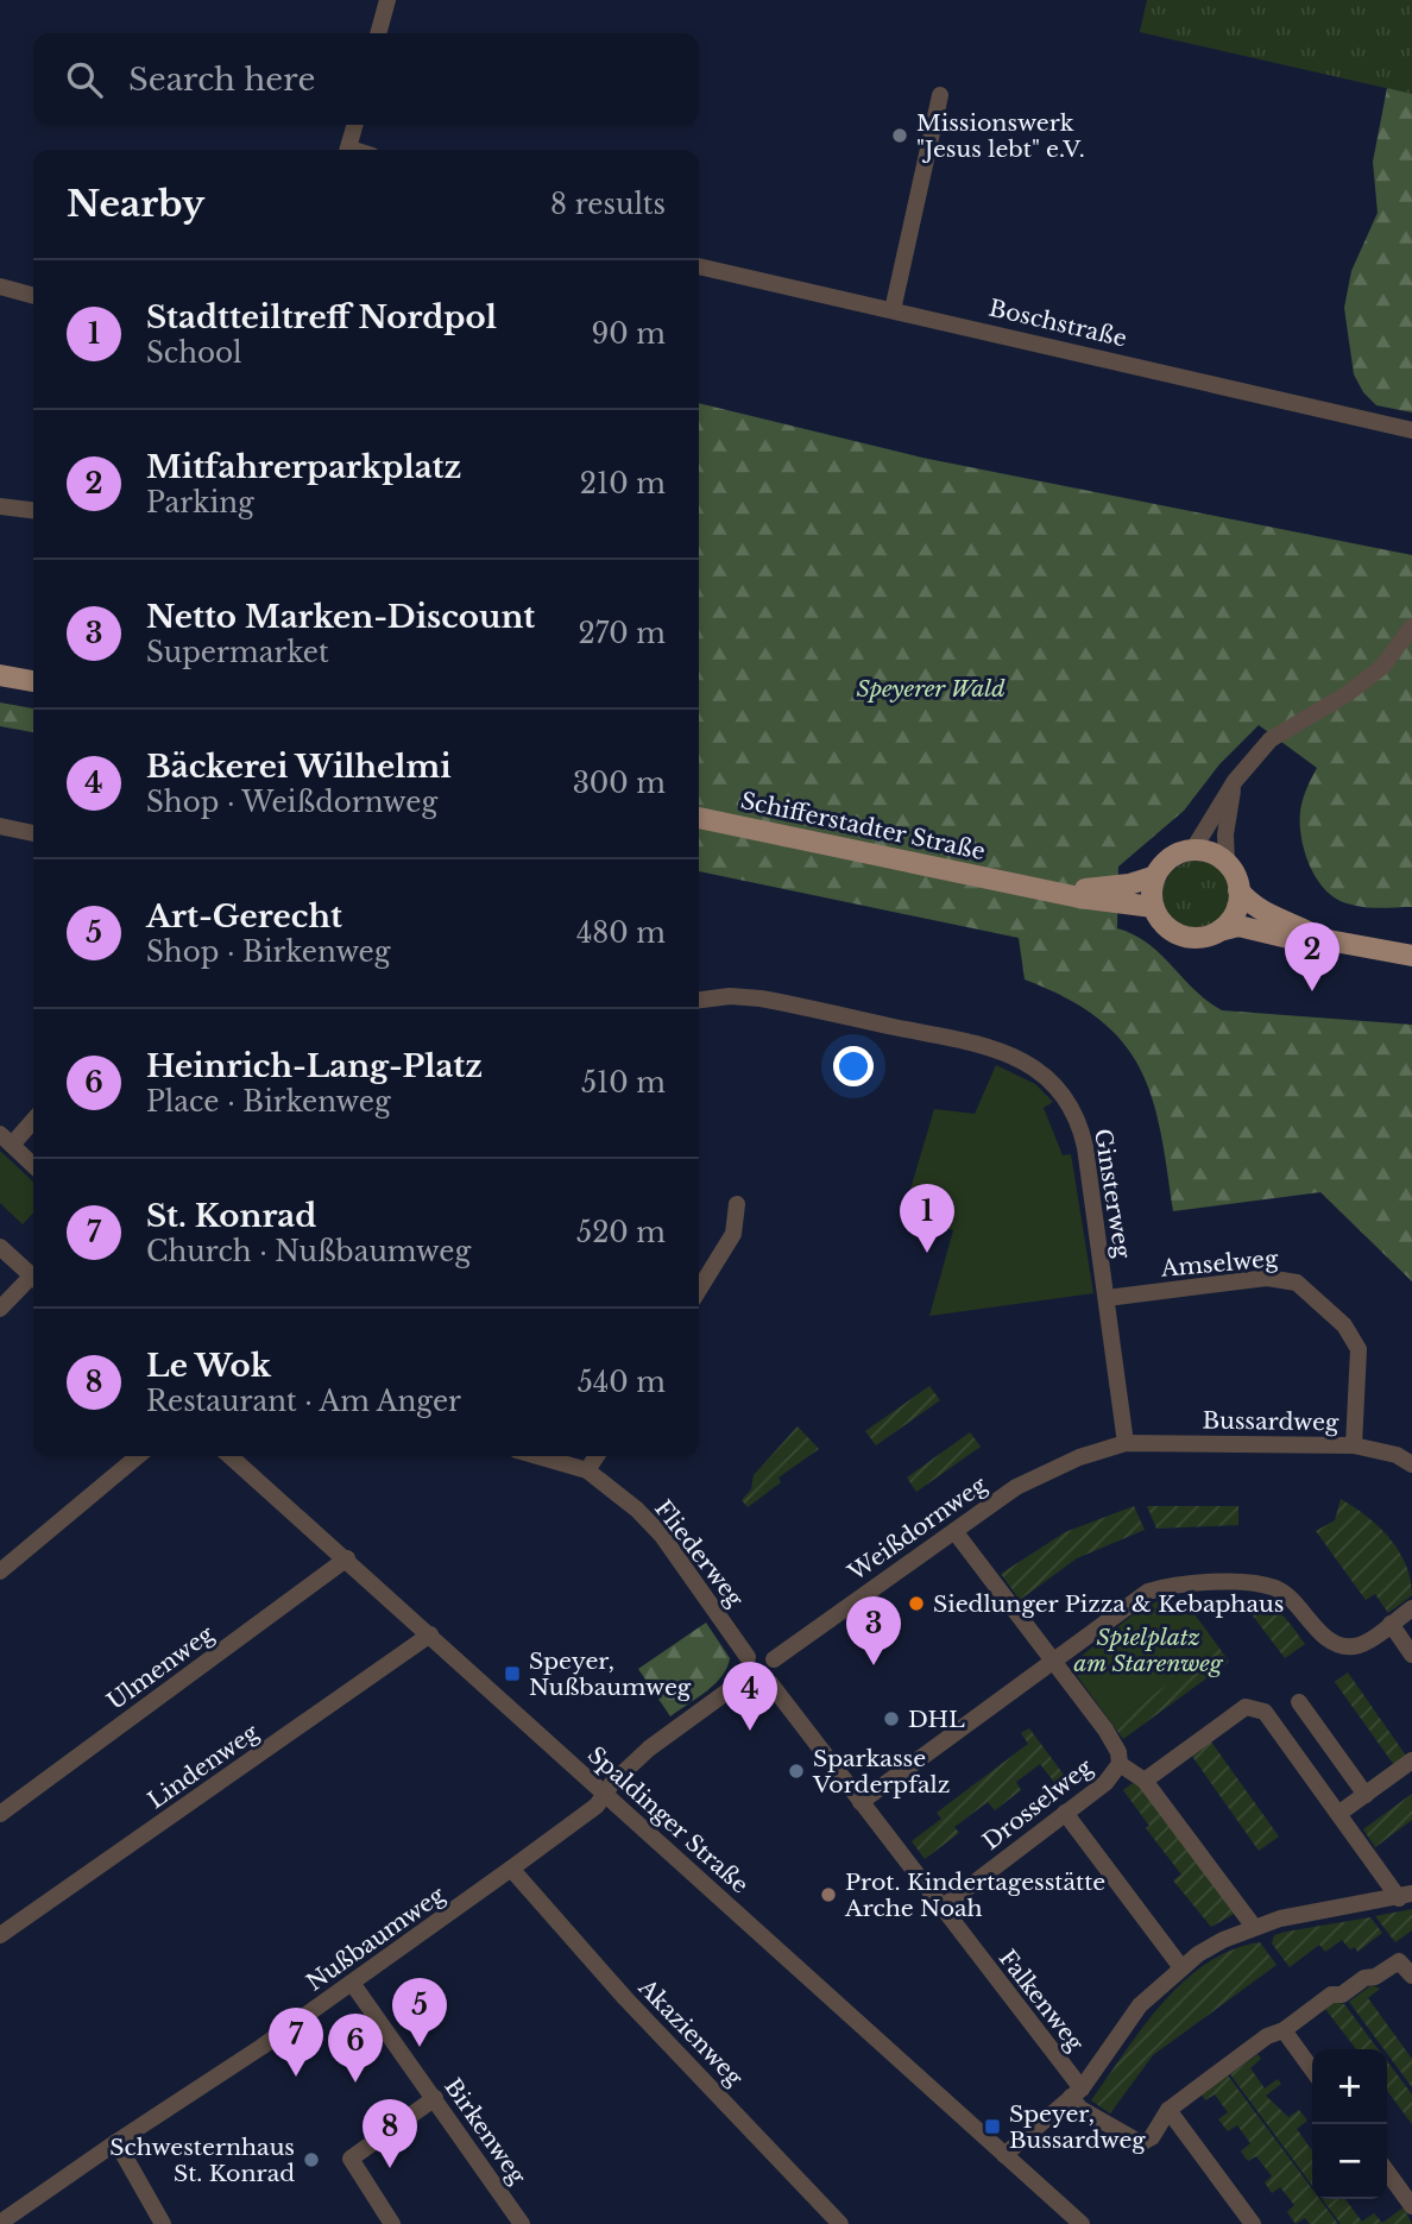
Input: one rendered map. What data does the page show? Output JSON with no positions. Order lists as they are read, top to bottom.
{
  "streets": {
    "main road": ["Schifferstadter Straße"],
    "street": [
      "Boschstraße",
      "Ginsterweg",
      "Amselweg",
      "Bussardweg",
      "Weißdornweg",
      "Fliederweg",
      "Ulmenweg",
      "Lindenweg",
      "Drosselweg",
      "Spaldinger Straße",
      "Nußbaumweg",
      "Falkenweg",
      "Akazienweg",
      "Birkenweg"
    ]
  },
  "crossings": [
    ["Ginsterweg", "Amselweg"],
    ["Ginsterweg", "Bussardweg"],
    ["Ginsterweg", "Weißdornweg"],
    ["Amselweg", "Bussardweg"],
    ["Bussardweg", "Weißdornweg"],
    ["Weißdornweg", "Fliederweg"],
    ["Weißdornweg", "Drosselweg"],
    ["Weißdornweg", "Falkenweg"],
    ["Fliederweg", "Falkenweg"],
    ["Ulmenweg", "Spaldinger Straße"],
    ["Lindenweg", "Spaldinger Straße"],
    ["Drosselweg", "Falkenweg"],
    ["Spaldinger Straße", "Nußbaumweg"],
    ["Nußbaumweg", "Akazienweg"],
    ["Nußbaumweg", "Birkenweg"]
  ],
  "parks": ["Speyerer Wald", "Spielplatz am Starenweg"],
  "places": {
    "other": [
      "Missionswerk \"Jesus lebt\" e.V.",
      "Siedlunger Pizza & Kebaphaus",
      "DHL",
      "Sparkasse Vorderpfalz",
      "Prot. Kindertagesstätte Arche Noah",
      "Schwesternhaus St. Konrad"
    ],
    "transit": ["Speyer, Nußbaumweg", "Speyer, Bussardweg"]
  },
  "page": {
    "search": "Search here",
    "heading": ["Nearby", "8 results"],
    "list": [
      {
        "mark": "1",
        "name": "Stadtteiltreff Nordpol",
        "note": "School",
        "value": "90 m"
      },
      {
        "mark": "2",
        "name": "Mitfahrerparkplatz",
        "note": "Parking",
        "value": "210 m"
      },
      {
        "mark": "3",
        "name": "Netto Marken-Discount",
        "note": "Supermarket",
        "value": "270 m"
      },
      {
        "mark": "4",
        "name": "Bäckerei Wilhelmi",
        "note": "Shop · Weißdornweg",
        "value": "300 m"
      },
      {
        "mark": "5",
        "name": "Art-Gerecht",
        "note": "Shop · Birkenweg",
        "value": "480 m"
      },
      {
        "mark": "6",
        "name": "Heinrich-Lang-Platz",
        "note": "Place · Birkenweg",
        "value": "510 m"
      },
      {
        "mark": "7",
        "name": "St. Konrad",
        "note": "Church · Nußbaumweg",
        "value": "520 m"
      },
      {
        "mark": "8",
        "name": "Le Wok",
        "note": "Restaurant · Am Anger",
        "value": "540 m"
      }
    ],
    "pins": [
      "2",
      "1",
      "3",
      "4",
      "5",
      "7",
      "6",
      "8"
    ],
    "map_buttons": ["+", "−"]
  }
}
